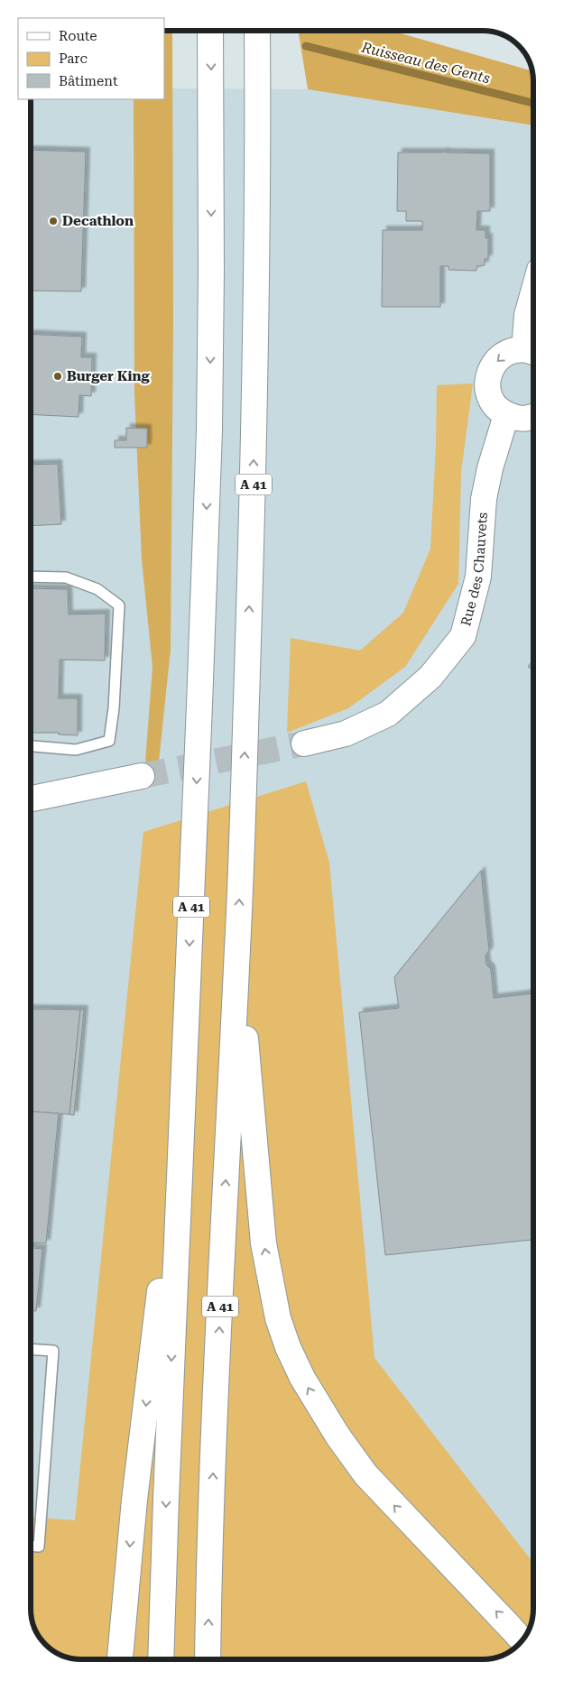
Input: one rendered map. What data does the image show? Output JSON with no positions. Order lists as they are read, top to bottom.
{
  "streets": {
    "main road": ["A 41", "Rue des Chauvets"]
  },
  "water": ["Ruisseau des Gents"],
  "places": ["Decathlon", "Burger King"],
  "legend": ["Route", "Parc", "Bâtiment"]
}
